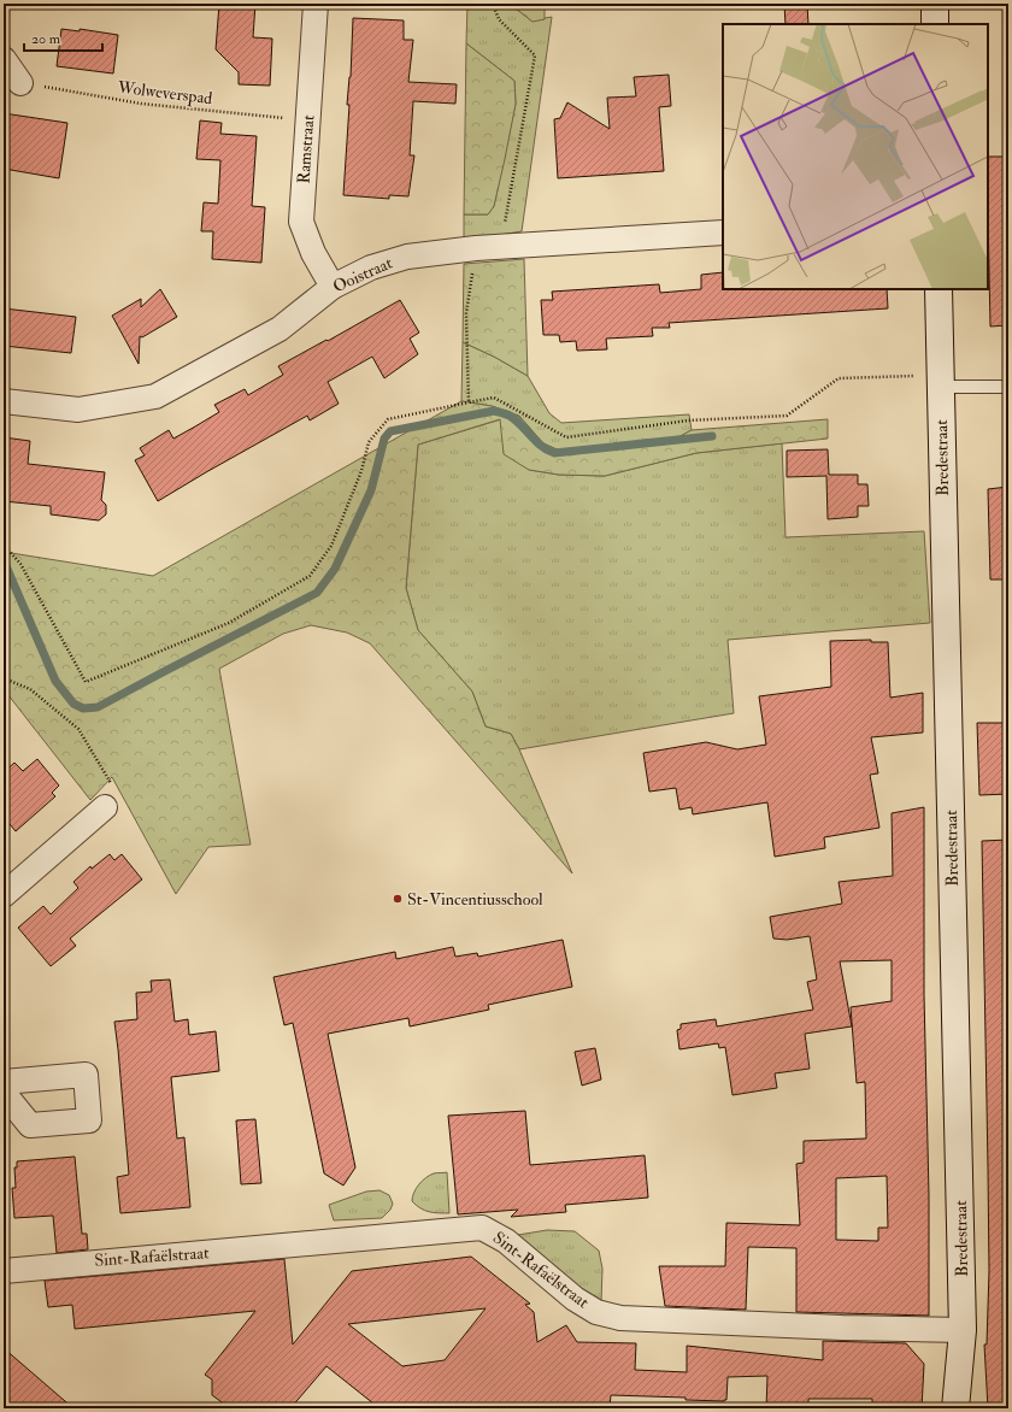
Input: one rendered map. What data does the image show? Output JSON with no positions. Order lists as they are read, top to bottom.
{
  "streets": {
    "street": [
      "Ramstraat",
      "Ooistraat",
      "Bredestraat",
      "Sint-Rafaëlstraat"
    ],
    "path": ["Wolweverspad"]
  },
  "crossings": [
    ["Wolweverspad", "Ramstraat"],
    ["Ramstraat", "Ooistraat"],
    ["Bredestraat", "Sint-Rafaëlstraat"]
  ],
  "places": ["St-Vincentiusschool"],
  "scale_bar": "20 m"
}
